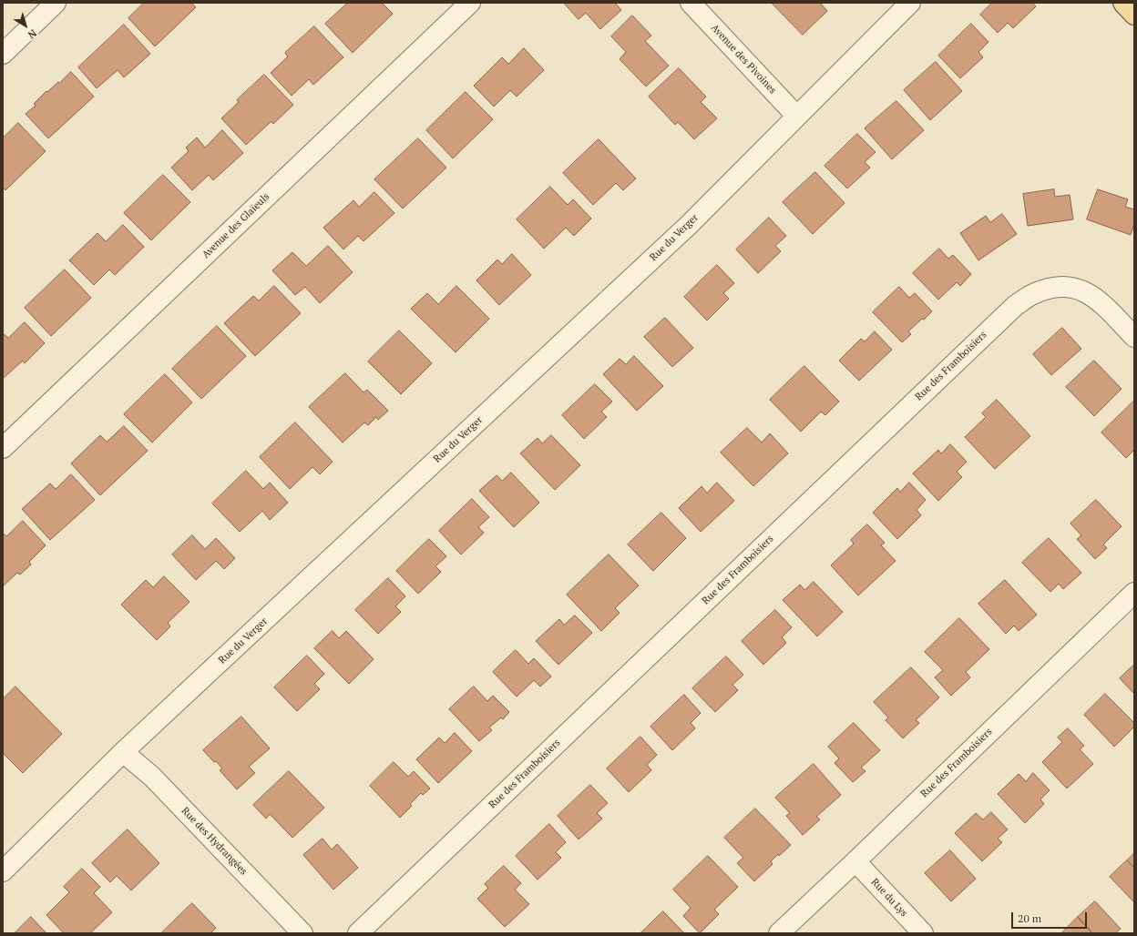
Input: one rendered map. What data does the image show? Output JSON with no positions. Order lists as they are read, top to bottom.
{
  "streets": {
    "street": [
      "Avenue des Pivoines",
      "Avenue des Glaïeuls",
      "Rue du Verger",
      "Rue des Framboisiers",
      "Rue des Hydrangées",
      "Rue du Lys"
    ]
  },
  "crossings": [
    ["Avenue des Pivoines", "Rue du Verger"],
    ["Rue du Verger", "Rue des Hydrangées"],
    ["Rue des Framboisiers", "Rue du Lys"]
  ],
  "scale_bar": "20 m",
  "north": "bottom right"
}
